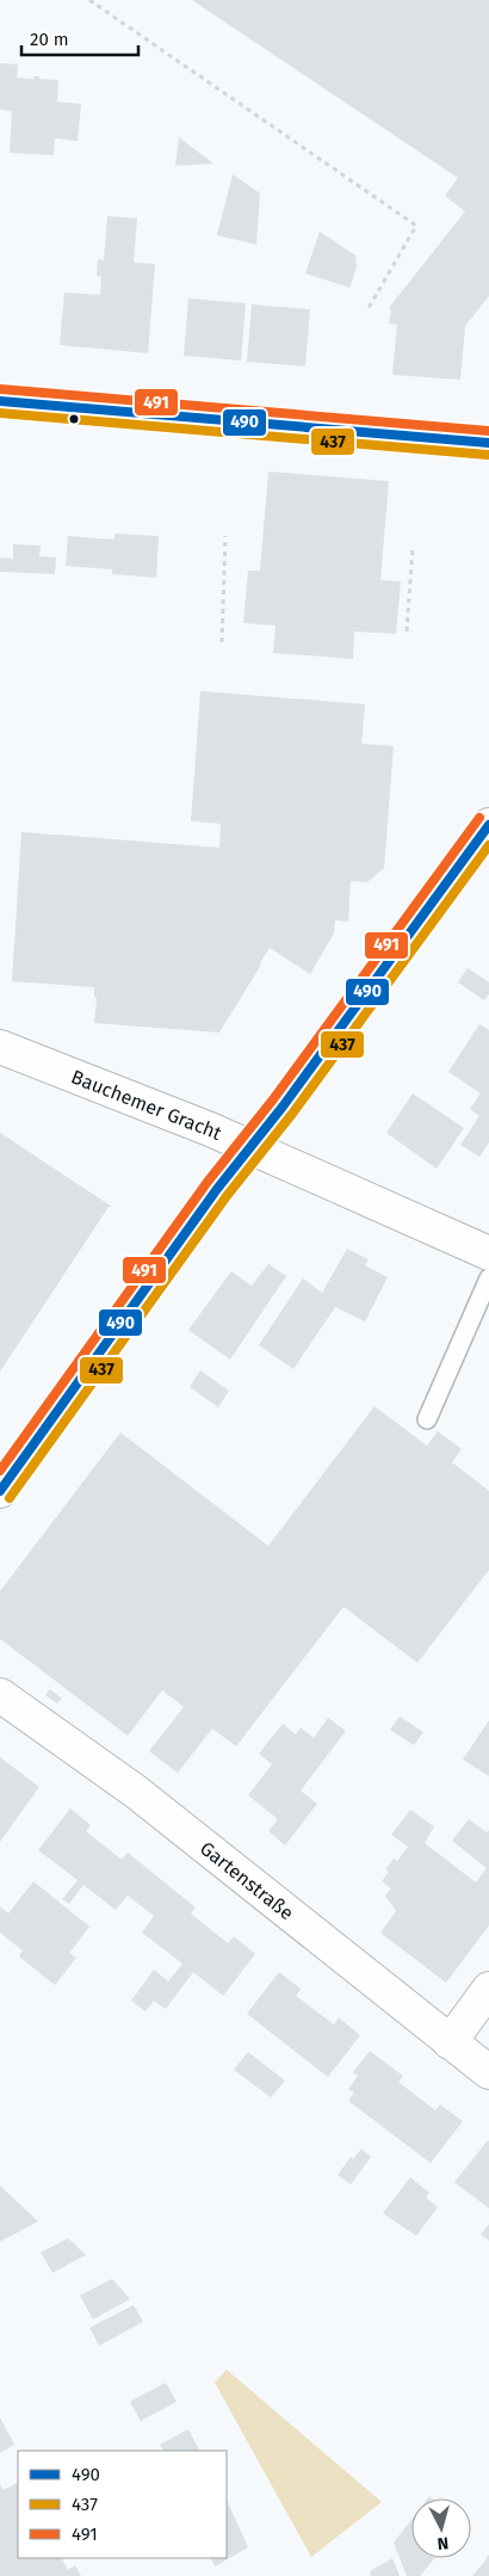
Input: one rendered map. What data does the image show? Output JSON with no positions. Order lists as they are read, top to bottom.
{
  "streets": {
    "street": ["Bauchemer Gracht", "Gartenstraße"]
  },
  "lines": ["transit line 491", "transit line 490", "transit line 437"],
  "legend": ["490", "437", "491"],
  "scale_bar": "20 m",
  "north": "bottom"
}
